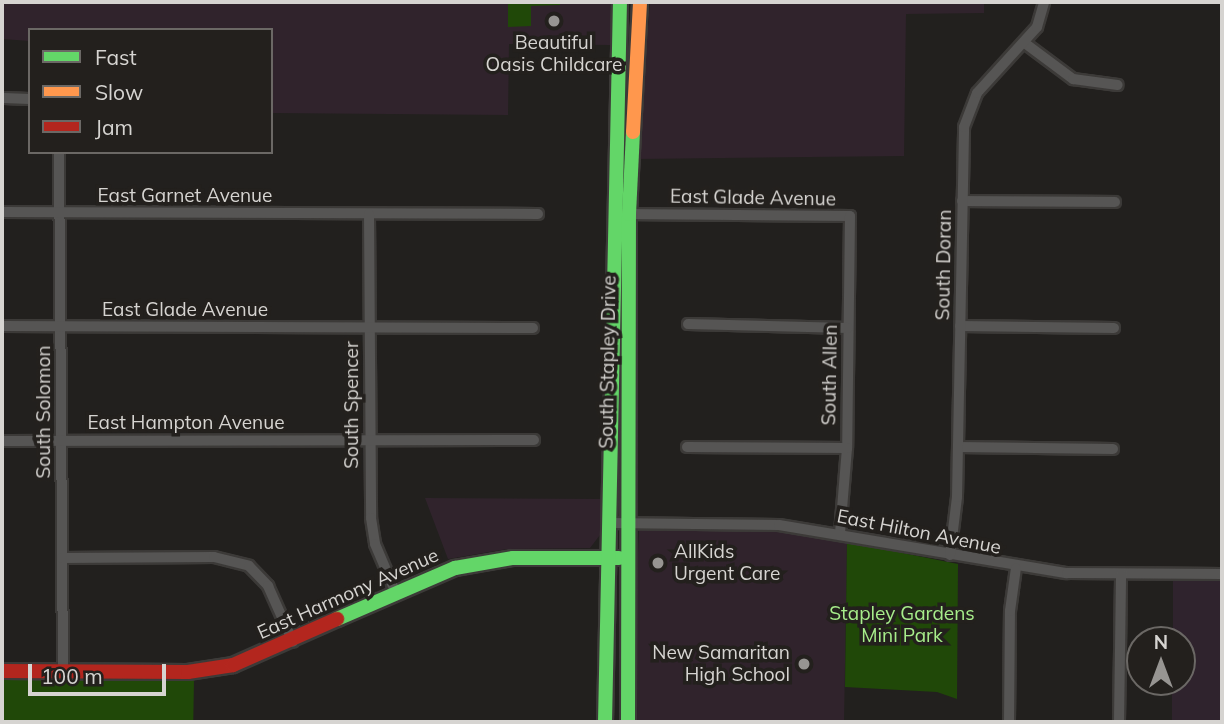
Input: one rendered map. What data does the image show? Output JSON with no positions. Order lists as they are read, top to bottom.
{
  "streets": {
    "main road": ["South Stapley Drive", "East Harmony Avenue"],
    "street": [
      "East Garnet Avenue",
      "East Glade Avenue",
      "South Doran",
      "South Allen",
      "South Spencer",
      "South Solomon",
      "East Hampton Avenue",
      "East Hilton Avenue"
    ]
  },
  "crossings": [
    ["East Garnet Avenue", "South Spencer"],
    ["East Garnet Avenue", "South Solomon"],
    ["East Glade Avenue", "South Stapley Drive"],
    ["East Glade Avenue", "South Allen"],
    ["East Glade Avenue", "South Spencer"],
    ["East Glade Avenue", "South Solomon"],
    ["South Doran", "East Hilton Avenue"],
    ["South Stapley Drive", "East Hilton Avenue"],
    ["South Stapley Drive", "East Harmony Avenue"],
    ["South Allen", "East Hilton Avenue"],
    ["South Spencer", "East Hampton Avenue"],
    ["South Spencer", "East Harmony Avenue"],
    ["South Solomon", "East Hampton Avenue"],
    ["South Solomon", "East Harmony Avenue"]
  ],
  "parks": ["Stapley Gardens Mini Park"],
  "places": ["Beautiful Oasis Childcare", "AllKids Urgent Care", "New Samaritan High School"],
  "legend": ["Fast", "Slow", "Jam"],
  "scale_bar": "100 m",
  "north": "top"
}
